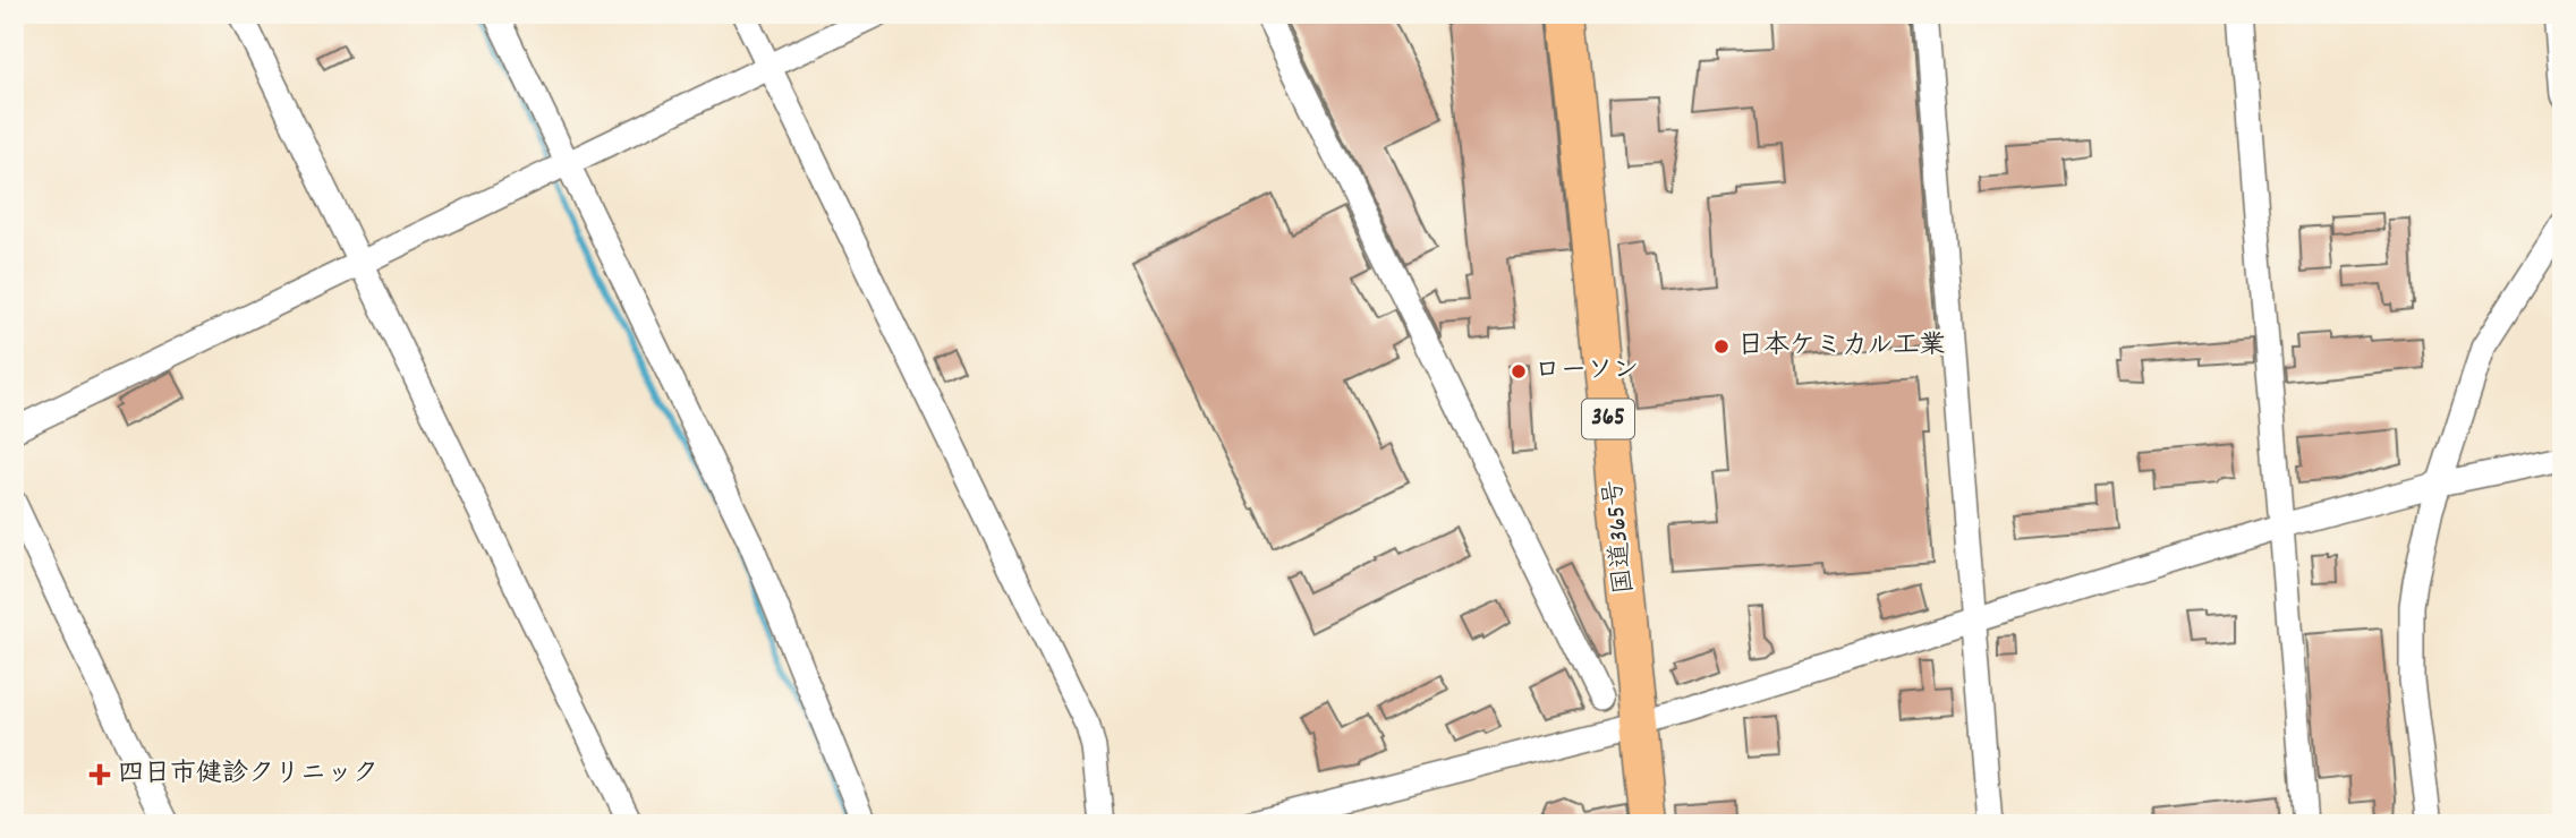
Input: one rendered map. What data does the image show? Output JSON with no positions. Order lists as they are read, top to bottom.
{
  "streets": {
    "highway": ["365", "国道365号"]
  },
  "places": {
    "other": ["日本ケミカル工業", "ローソン"],
    "health": ["四日市健診クリニック"]
  }
}
